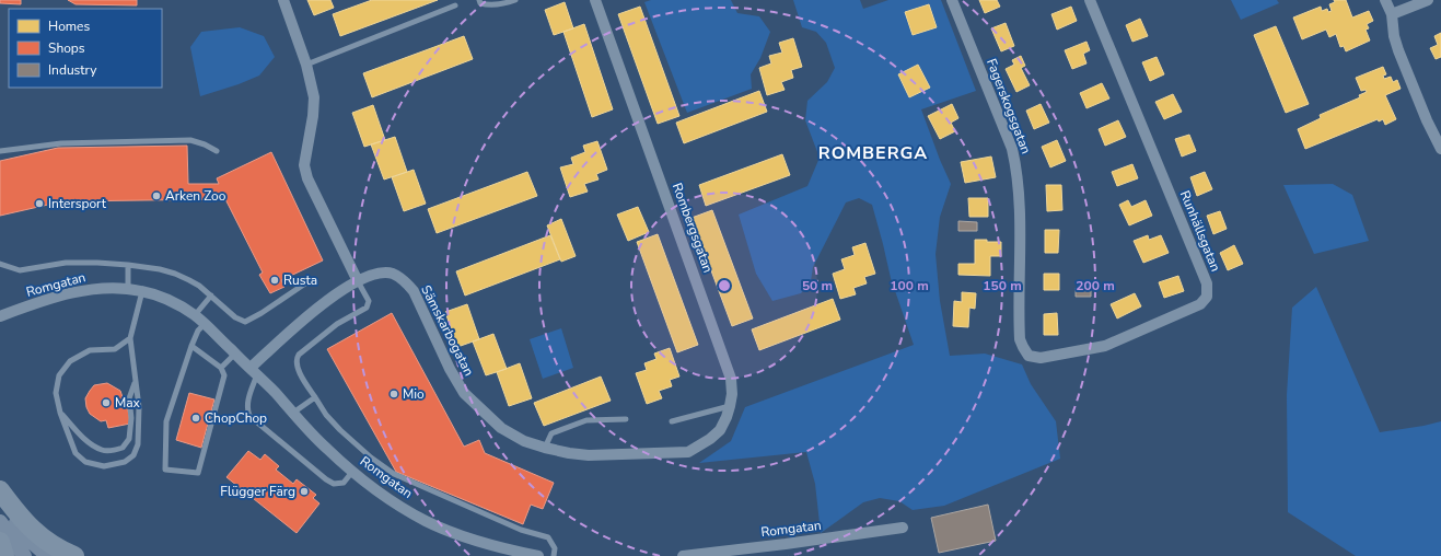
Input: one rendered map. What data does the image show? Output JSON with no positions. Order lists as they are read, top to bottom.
{
  "streets": {
    "street": [
      "Fagerskogsgatan",
      "Rombergsgatan",
      "Runhällsgatan",
      "Romgatan",
      "Sämskarbogatan"
    ]
  },
  "crossings": [
    ["Fagerskogsgatan", "Runhällsgatan"],
    ["Rombergsgatan", "Sämskarbogatan"]
  ],
  "districts": ["ROMBERGA"],
  "places": [
    "Arken Zoo",
    "Intersport",
    "Rusta",
    "Mio",
    "Max",
    "ChopChop",
    "Flügger Färg"
  ],
  "legend": ["Homes", "Shops", "Industry"],
  "rings": [
    "50 m",
    "100 m",
    "150 m",
    "200 m"
  ]
}
